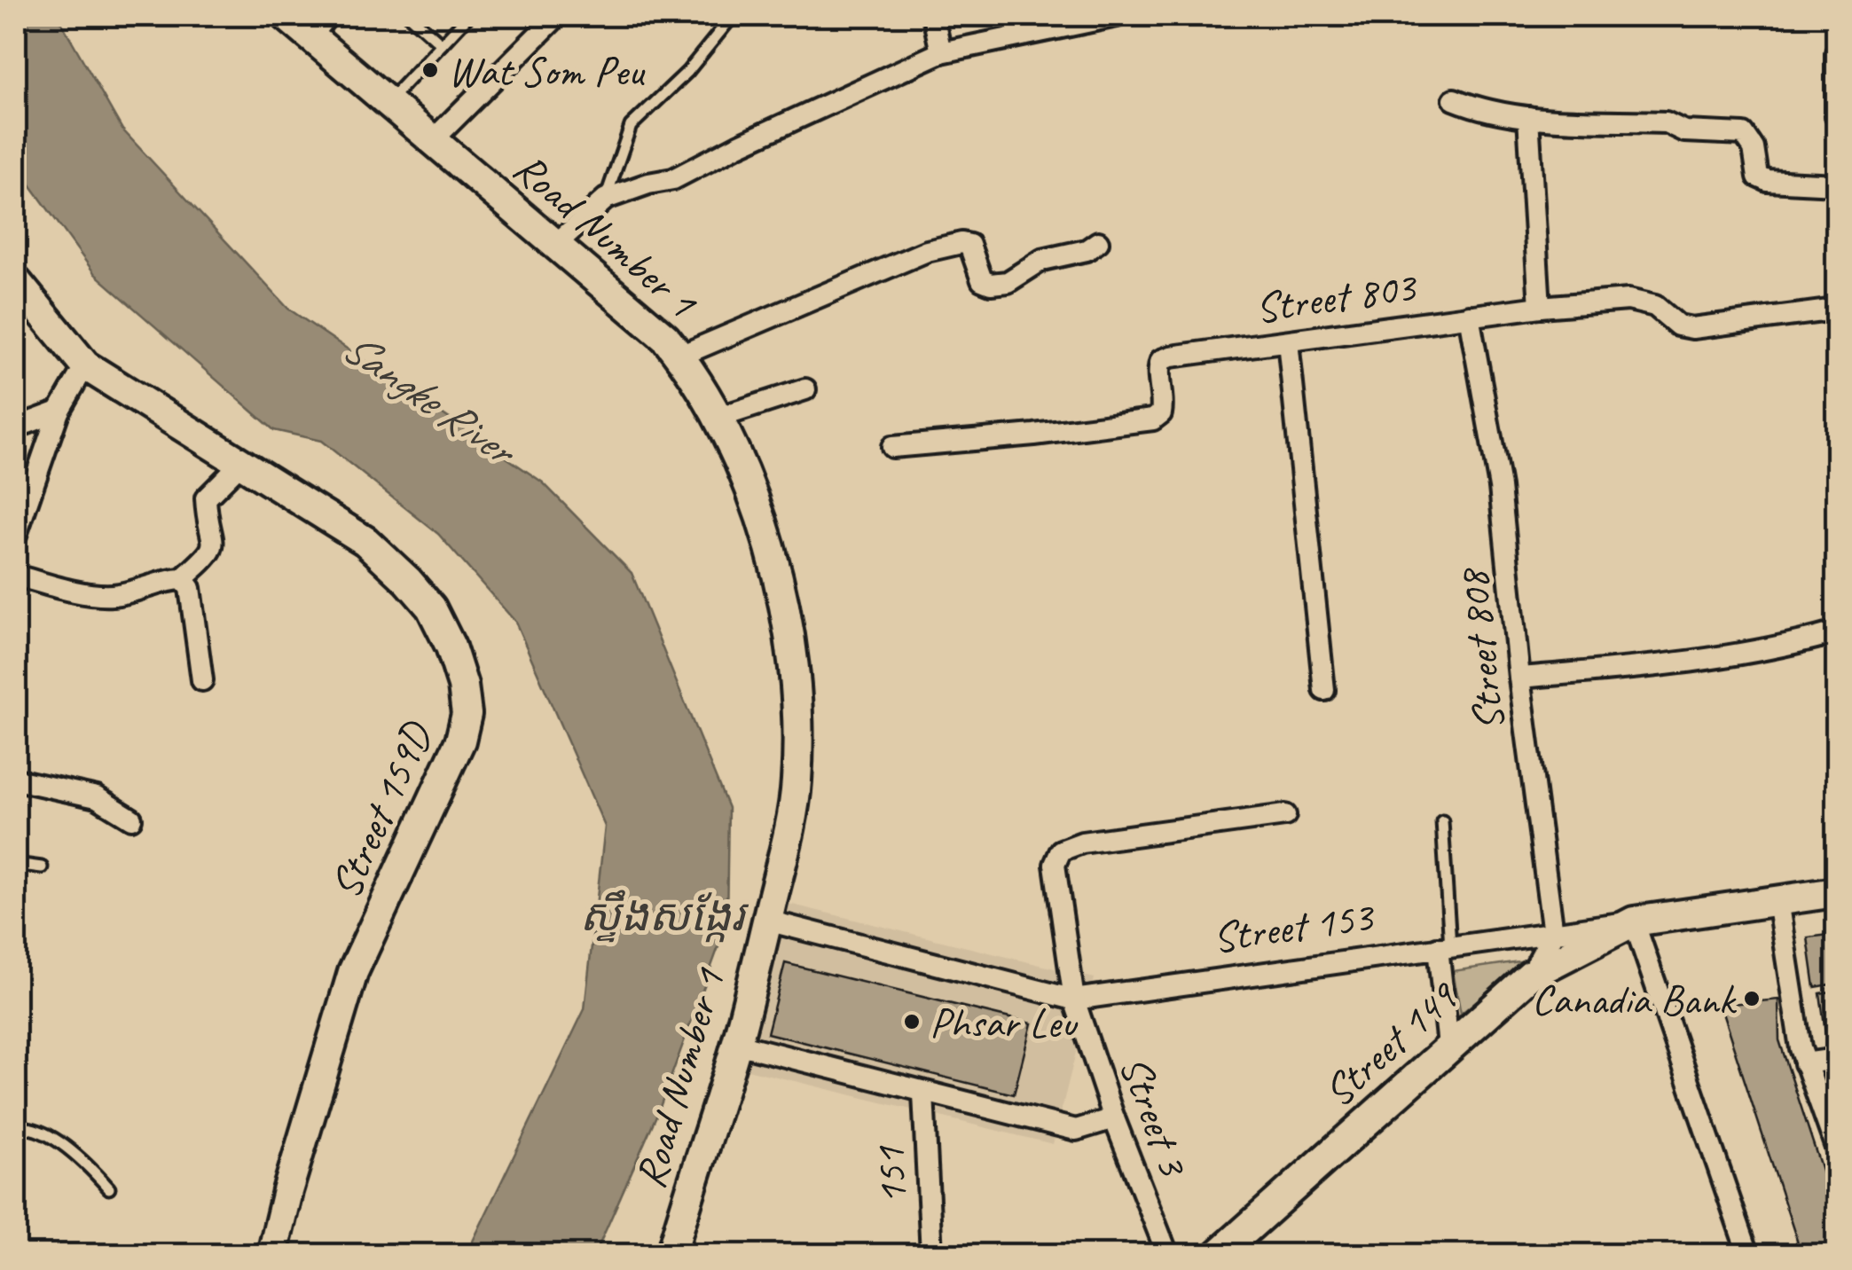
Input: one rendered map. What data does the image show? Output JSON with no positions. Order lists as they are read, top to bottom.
{
  "streets": {
    "street": [
      "Road Number 1",
      "Street 803",
      "Street 808",
      "Street 159D",
      "Street 153",
      "Street 149",
      "Street 3",
      "151"
    ]
  },
  "crossings": [
    ["Road Number 1", "Street 153"],
    ["Street 803", "Street 808"],
    ["Street 808", "Street 153"],
    ["Street 153", "Street 149"],
    ["Street 153", "Street 3"]
  ],
  "water": ["Sangke River", "ស្ទឹងសង្កែរ"],
  "places": ["Wat Som Peu", "Canadia Bank", "Phsar Leu"]
}
